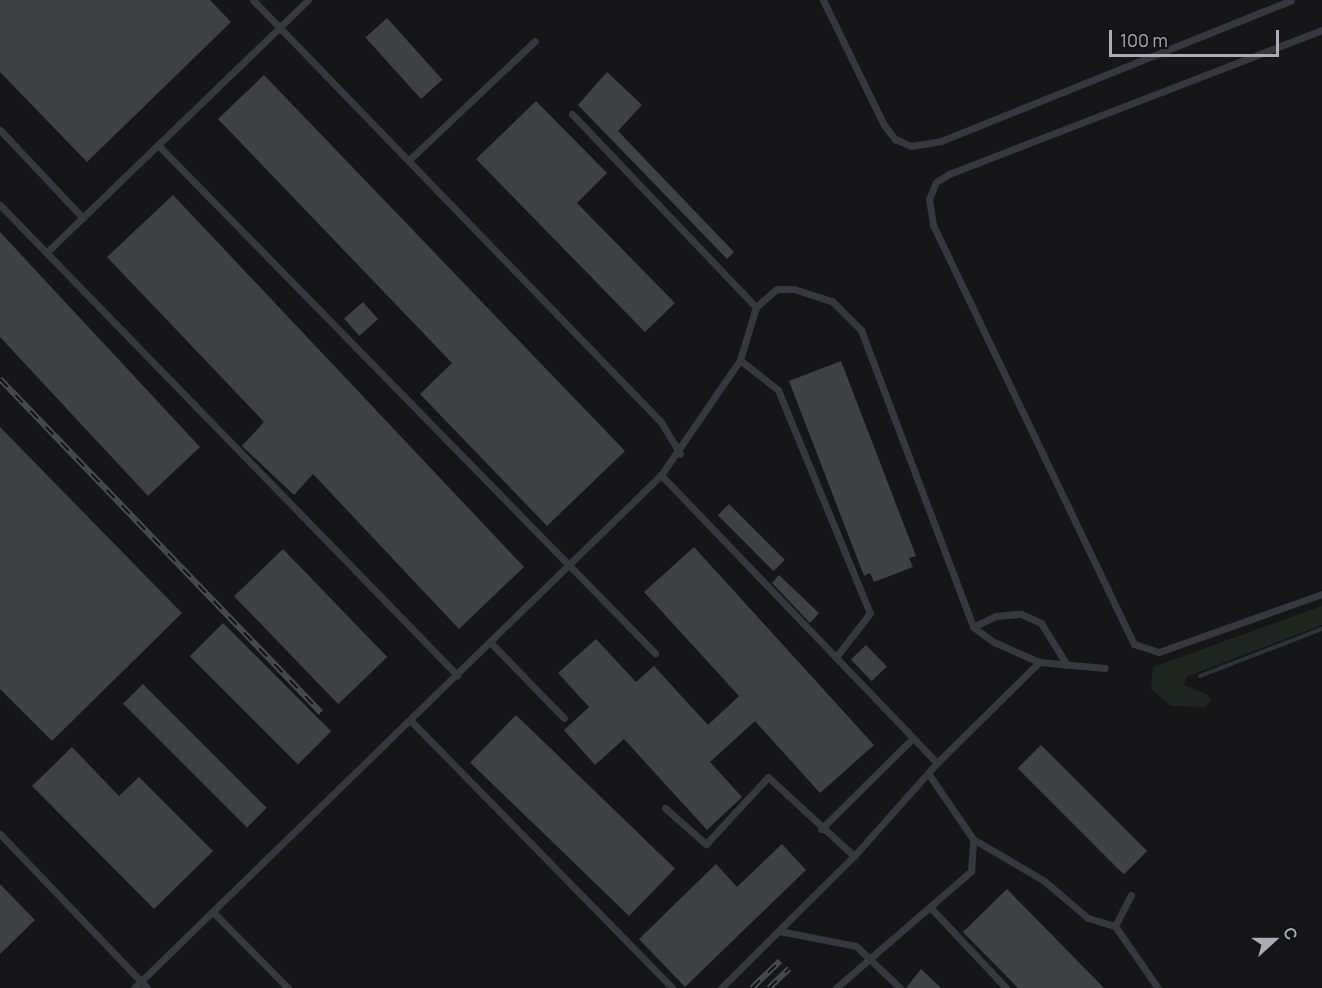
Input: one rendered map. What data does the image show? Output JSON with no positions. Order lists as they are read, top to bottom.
{
  "scale_bar": "100 m",
  "north": "right"
}
